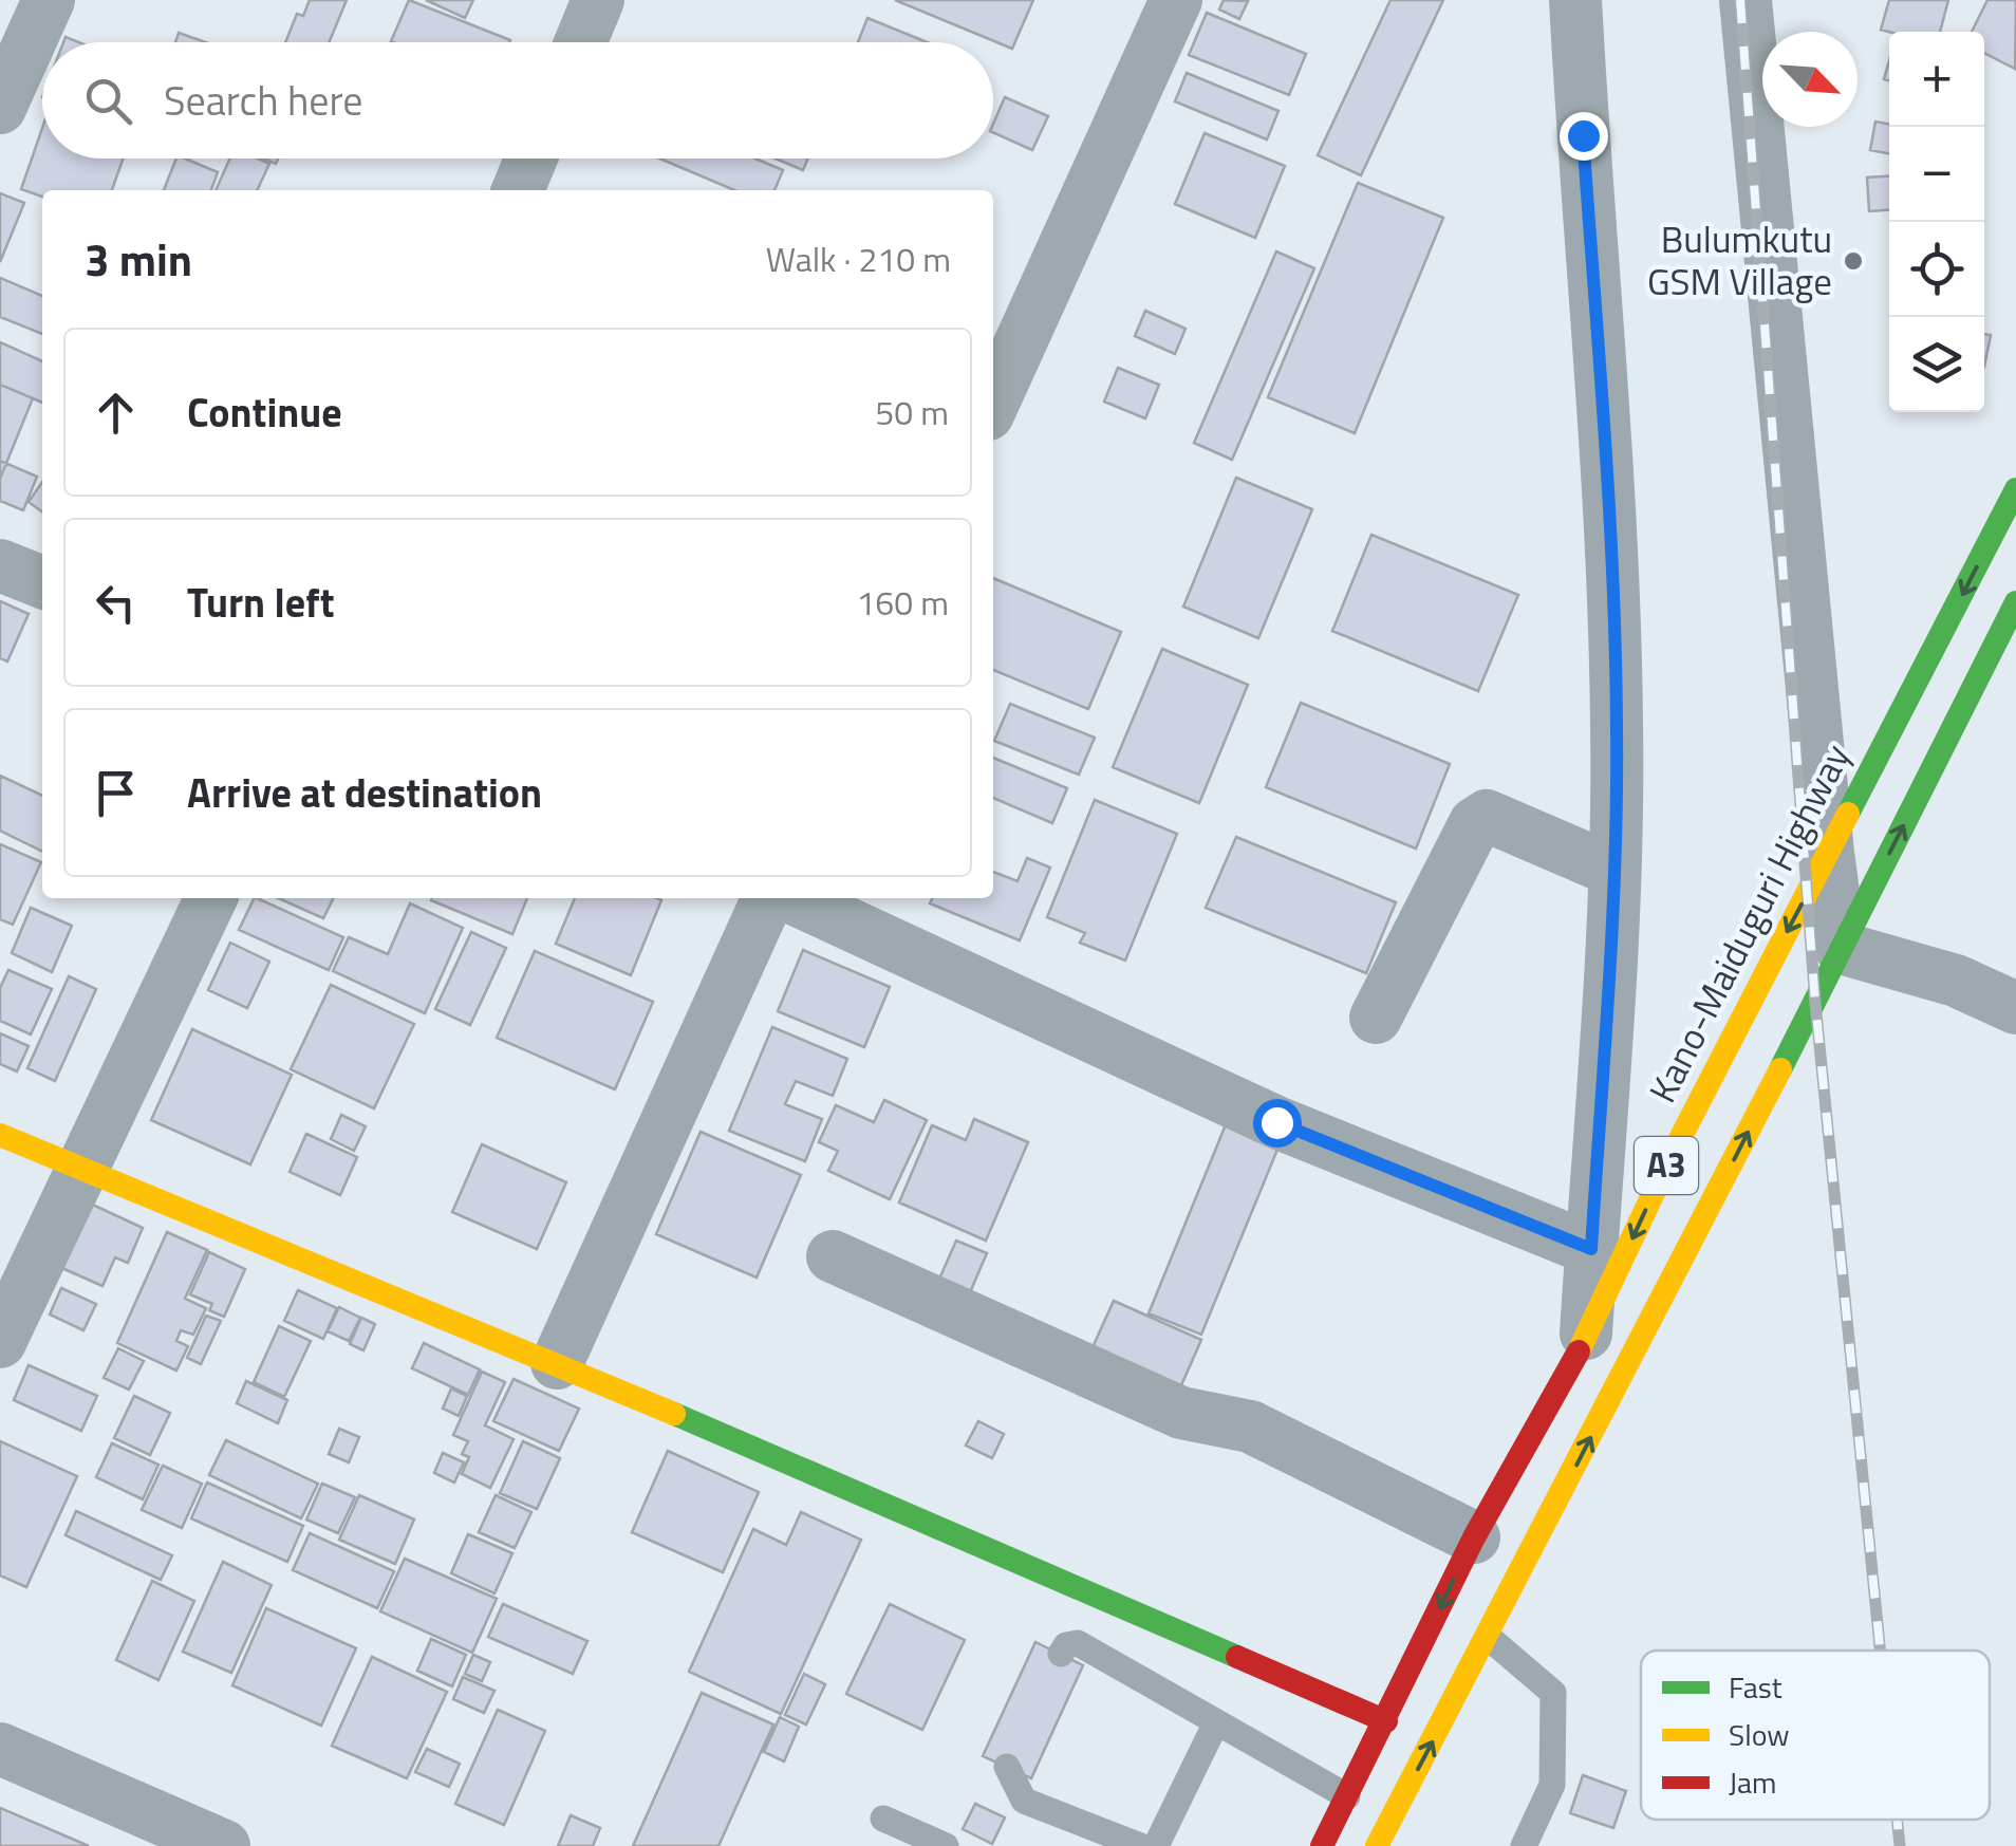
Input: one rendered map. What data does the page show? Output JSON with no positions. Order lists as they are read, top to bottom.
{
  "streets": {
    "main road": ["Kano-Maiduguri Highway", "A3"]
  },
  "places": ["Bulumkutu GSM Village"],
  "legend": ["Fast", "Slow", "Jam"],
  "north": "bottom right",
  "page": {
    "map_buttons": ["+", "−"],
    "search": "Search here",
    "heading": ["3 min", "Walk · 210 m"],
    "list": [
      ["Continue", "50 m"],
      ["Turn left", "160 m"],
      "Arrive at destination"
    ]
  }
}
